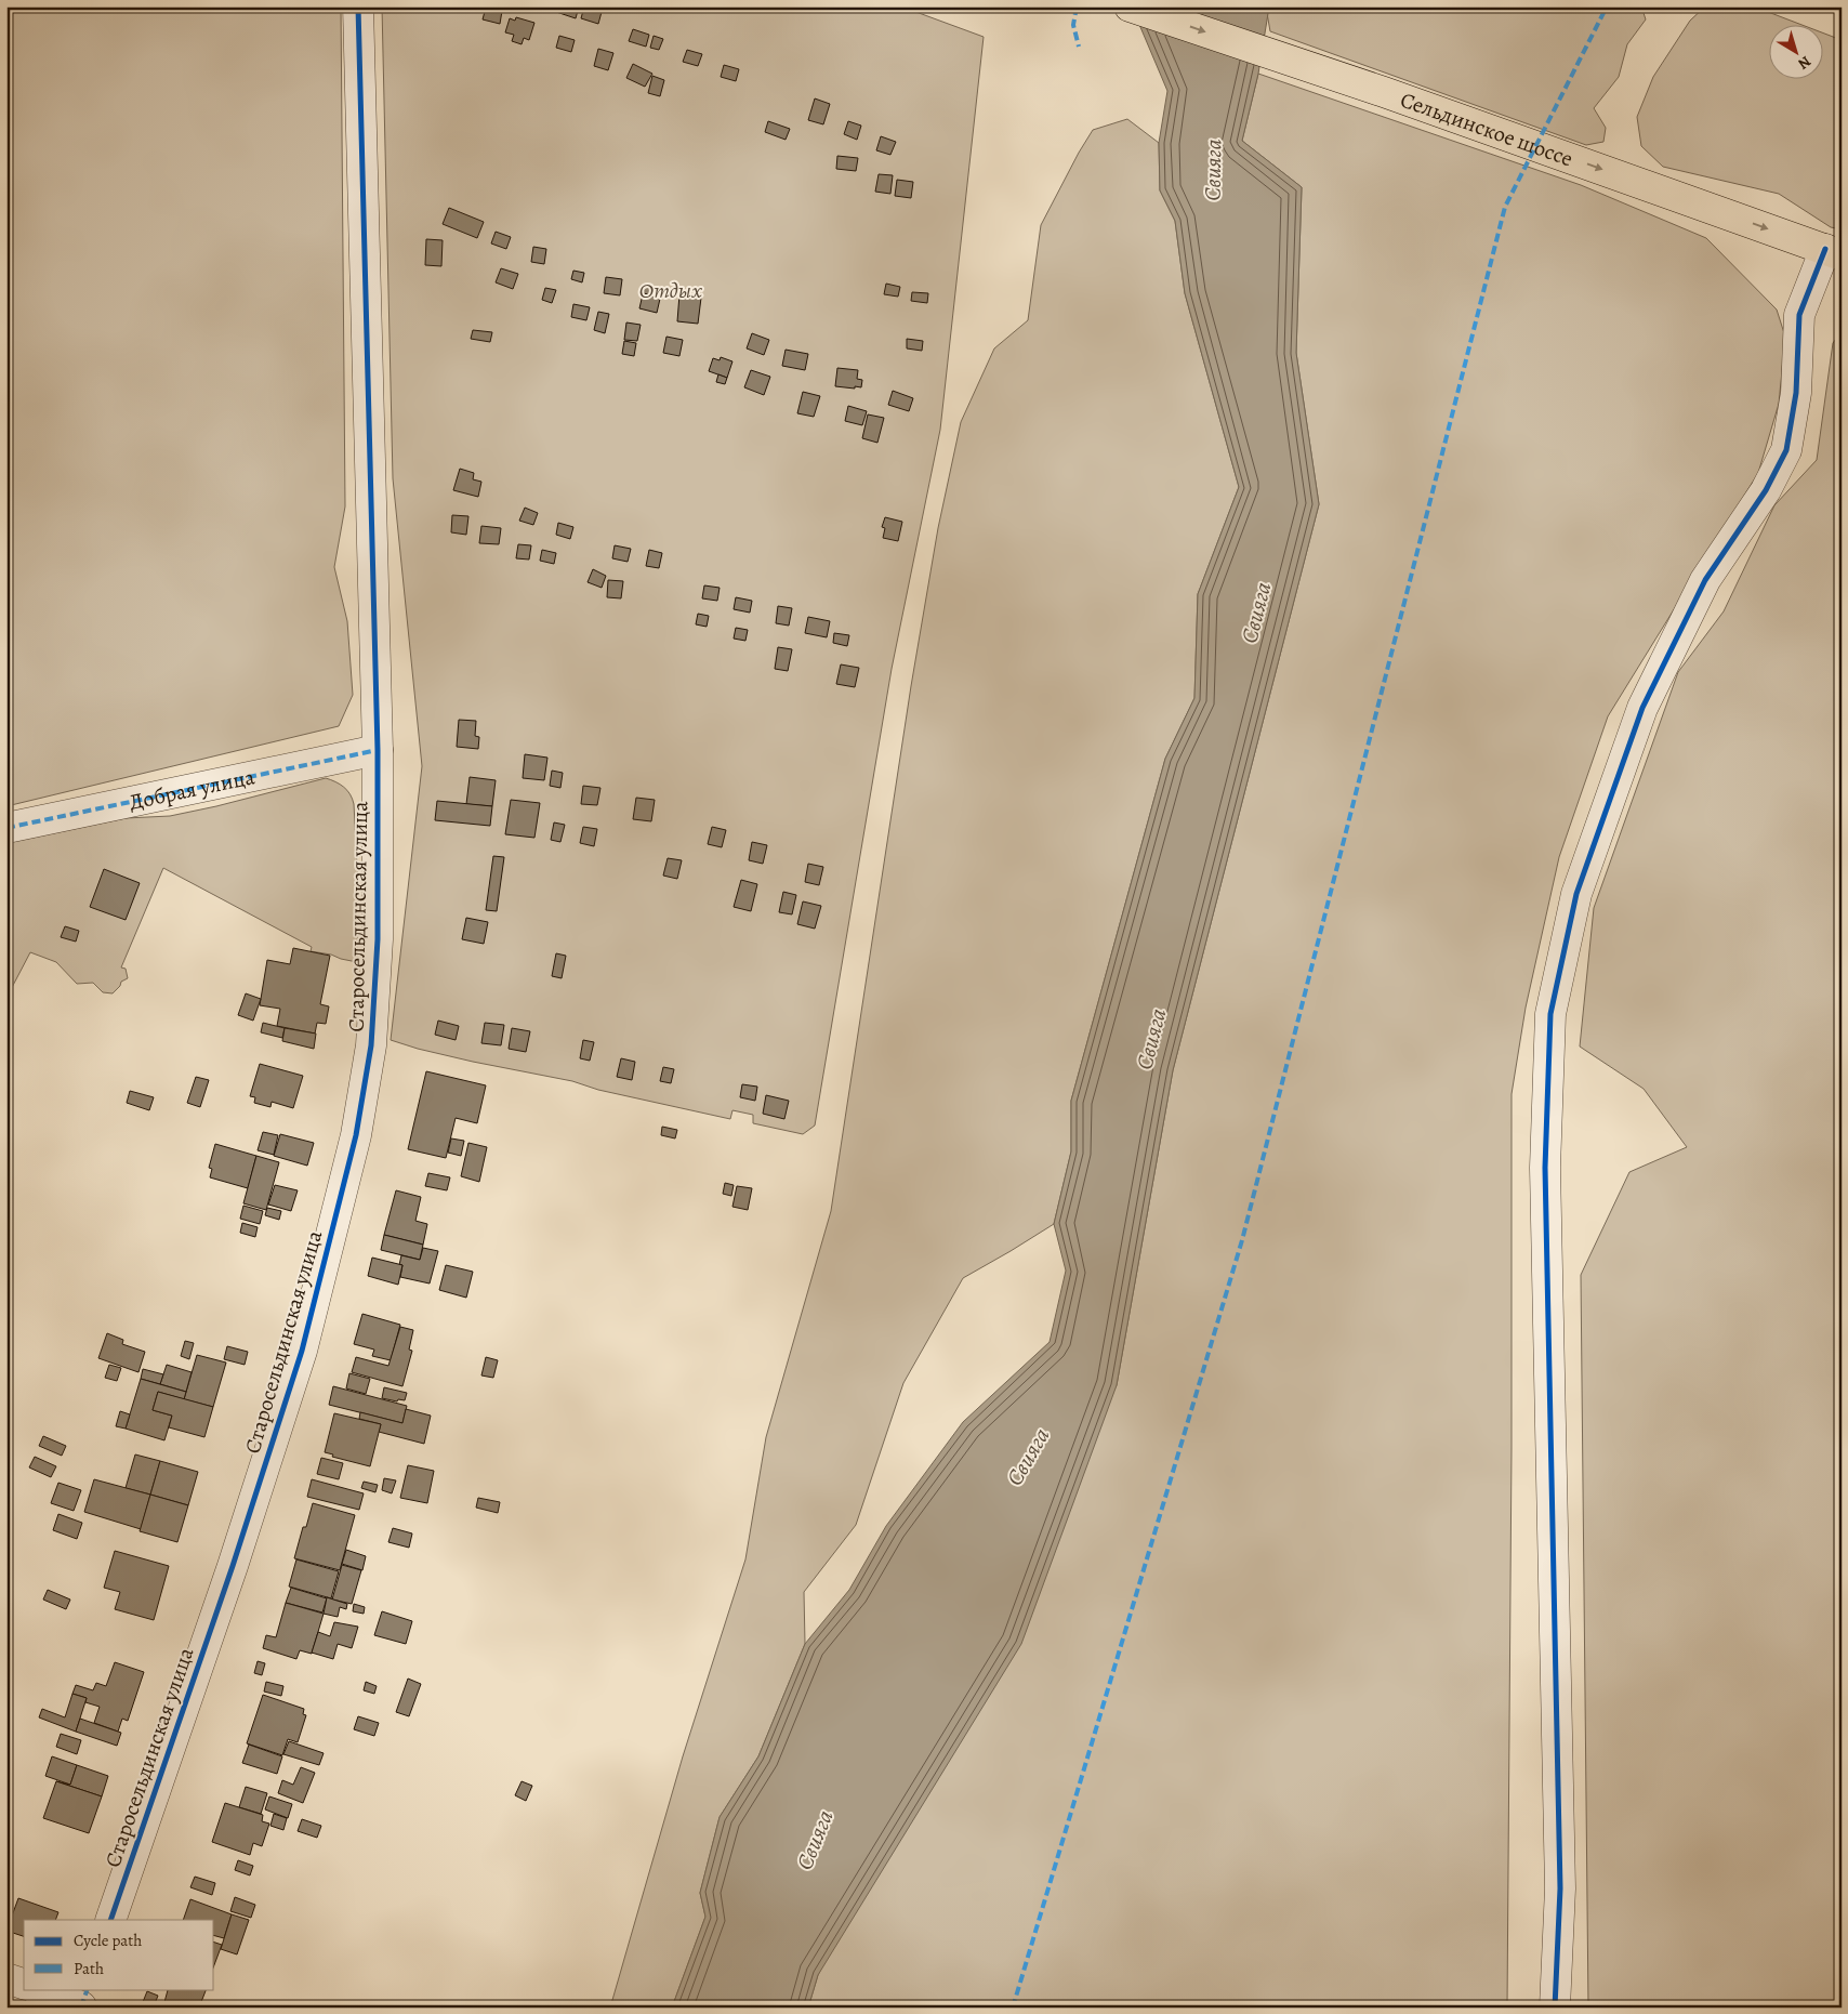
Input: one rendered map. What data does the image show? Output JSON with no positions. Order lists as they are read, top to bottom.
{
  "streets": {
    "main road": ["Сельдинское шоссе"],
    "street": ["Добрая улица", "Старосельдинская улица"]
  },
  "crossings": [
    ["Добрая улица", "Старосельдинская улица"]
  ],
  "one_way": ["Сельдинское шоссе"],
  "water": ["Свияга"],
  "parks": ["Отдых"],
  "legend": ["Cycle path", "Path"],
  "north": "bottom right"
}
